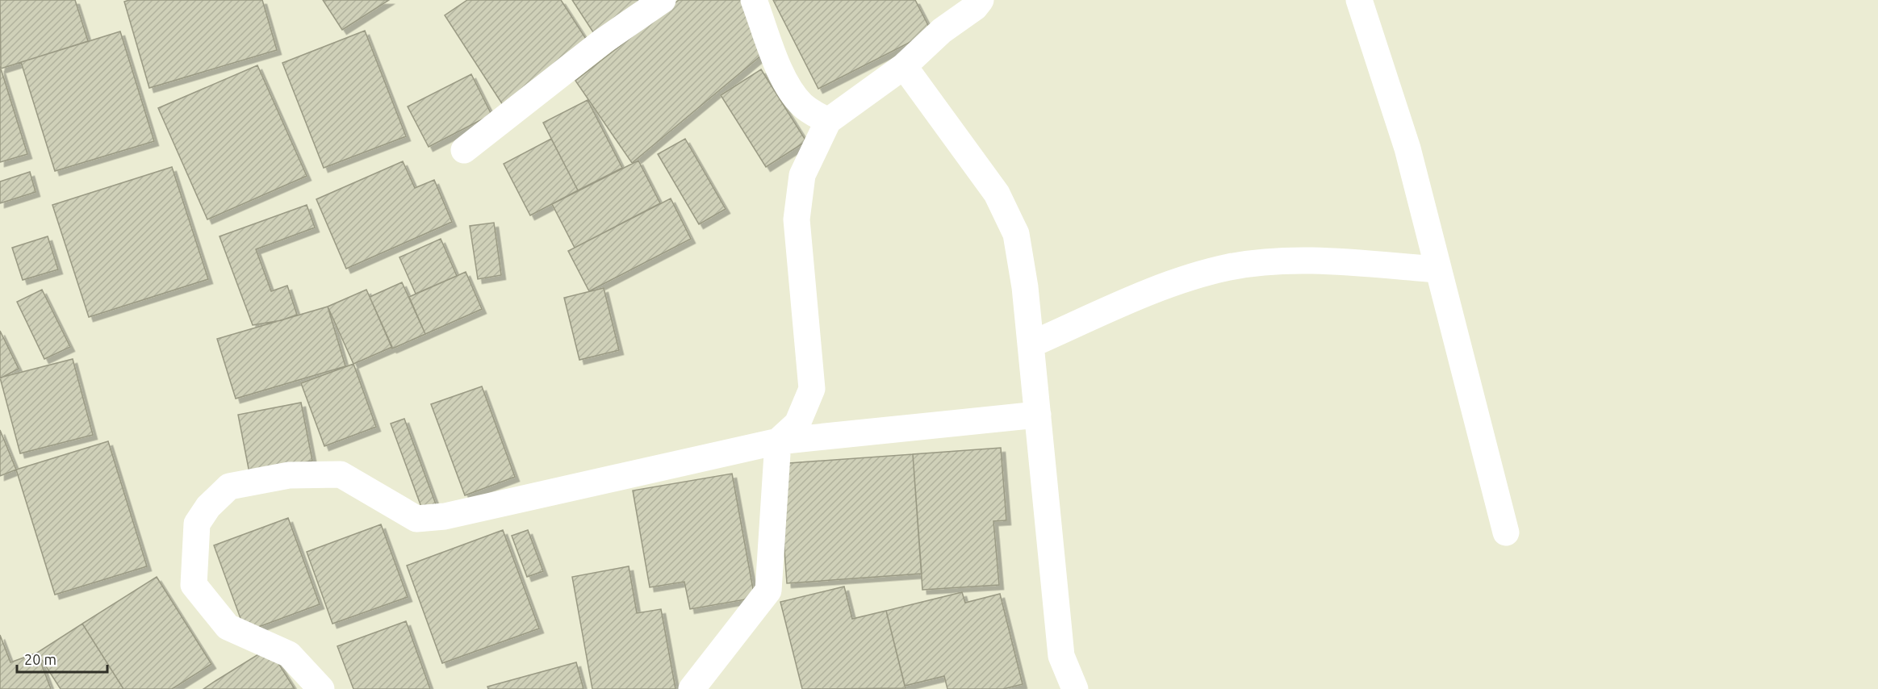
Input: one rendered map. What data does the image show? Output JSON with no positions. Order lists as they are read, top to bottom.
{
  "scale_bar": "20 m"
}
